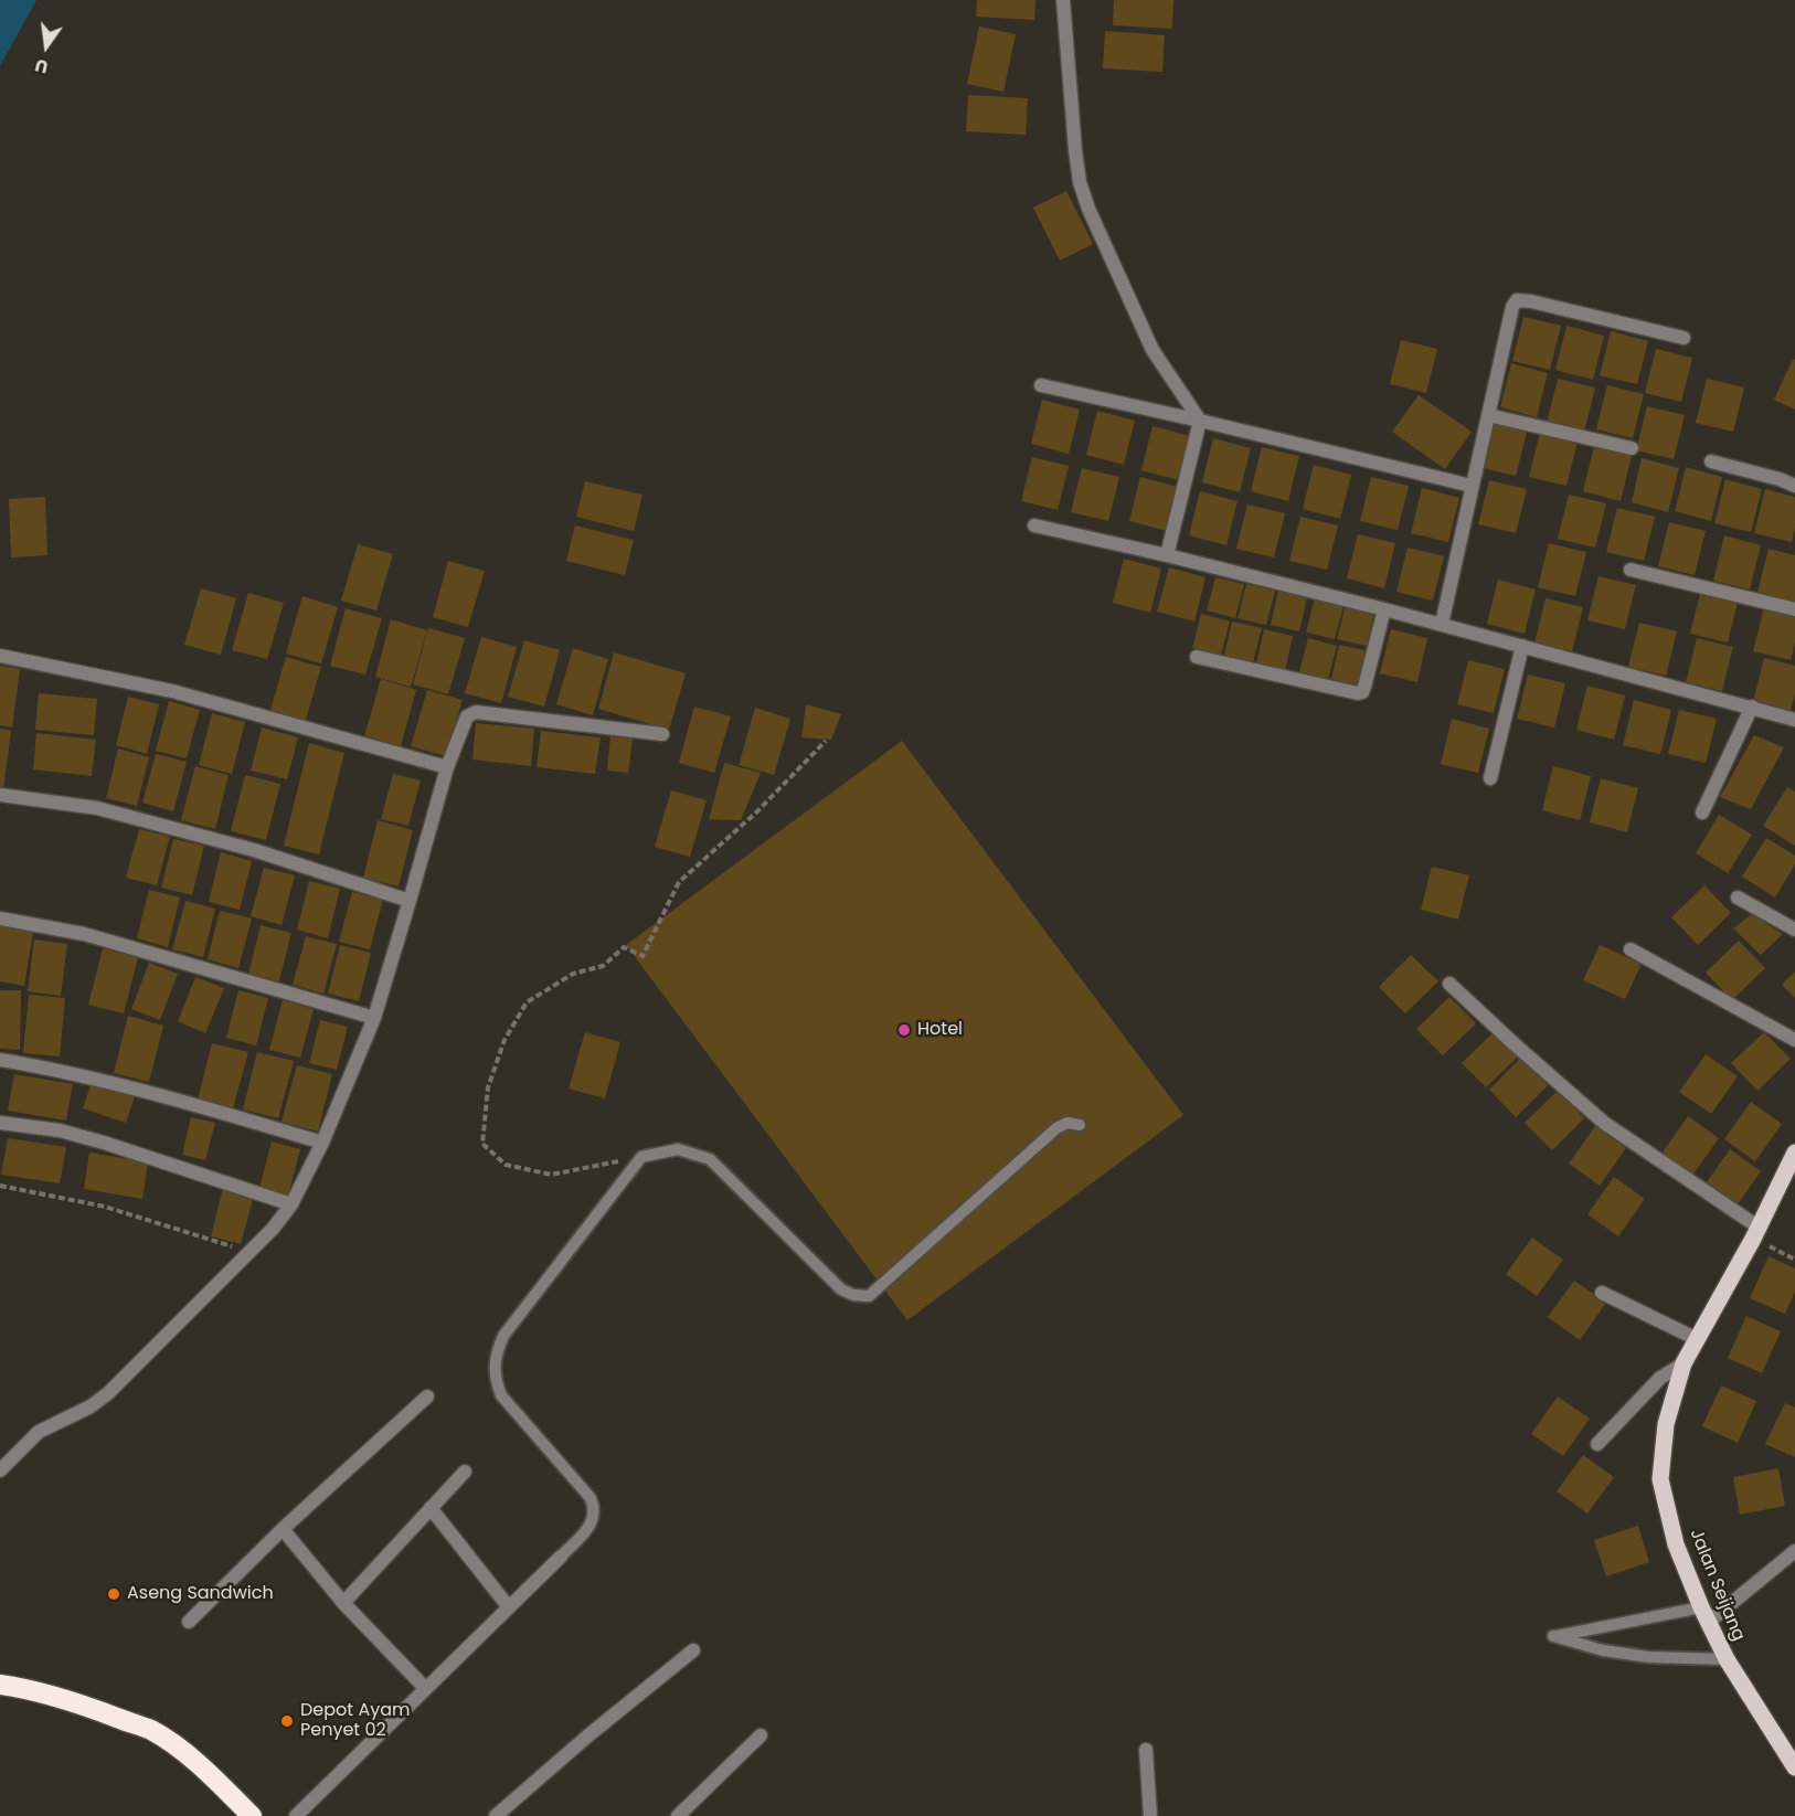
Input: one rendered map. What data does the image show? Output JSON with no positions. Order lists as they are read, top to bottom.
{
  "streets": {
    "main road": ["Jalan Seijang"]
  },
  "places": ["Hotel", "Aseng Sandwich", "Depot Ayam Penyet 02"],
  "north": "bottom"
}
